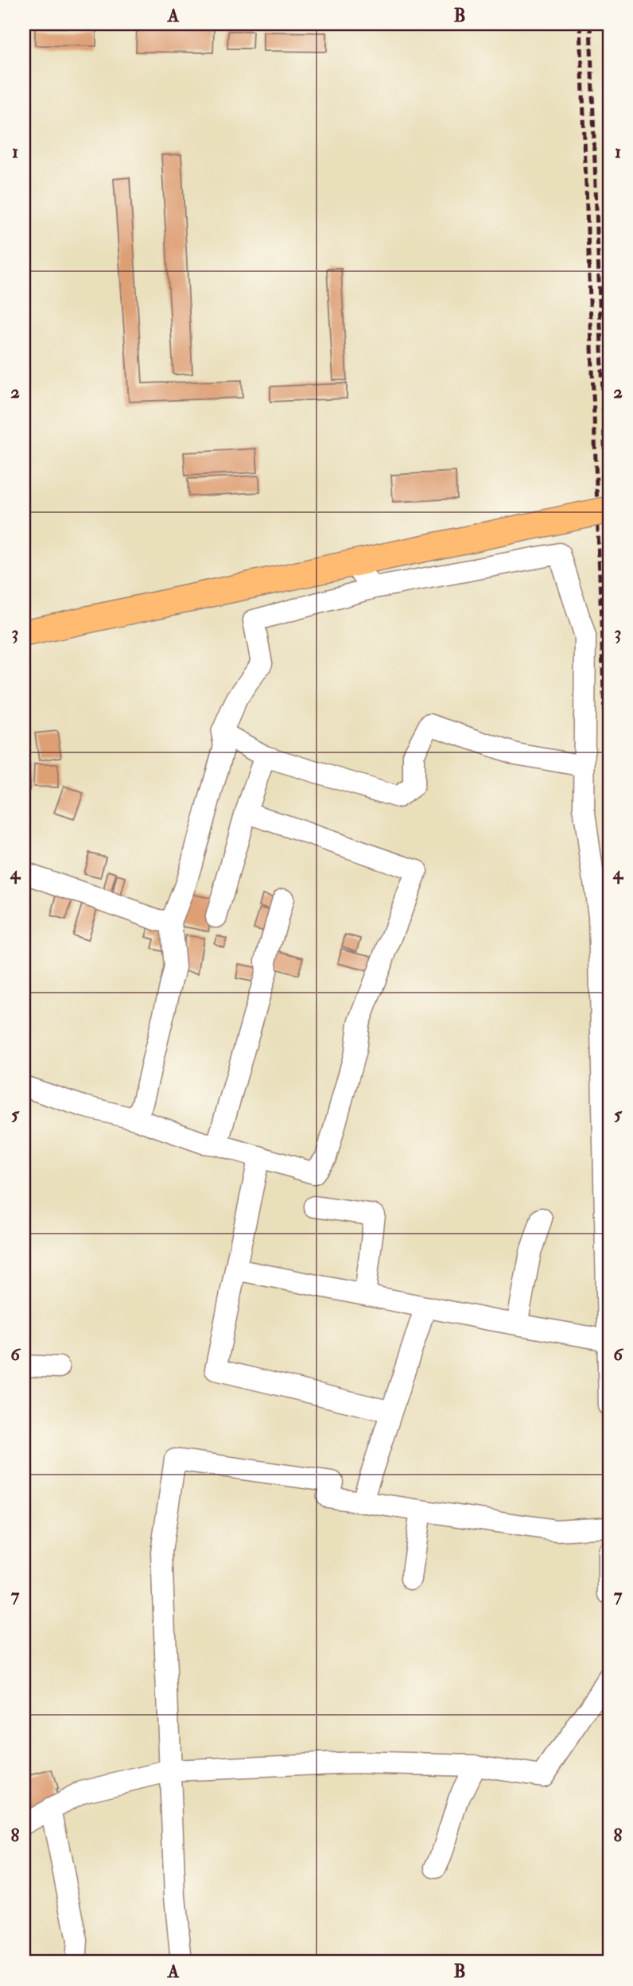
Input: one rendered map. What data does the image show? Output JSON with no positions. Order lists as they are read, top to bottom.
{
  "grid": {
    "columns": ["A", "B"],
    "rows": [
      "1",
      "2",
      "3",
      "4",
      "5",
      "6",
      "7",
      "8"
    ]
  }
}
